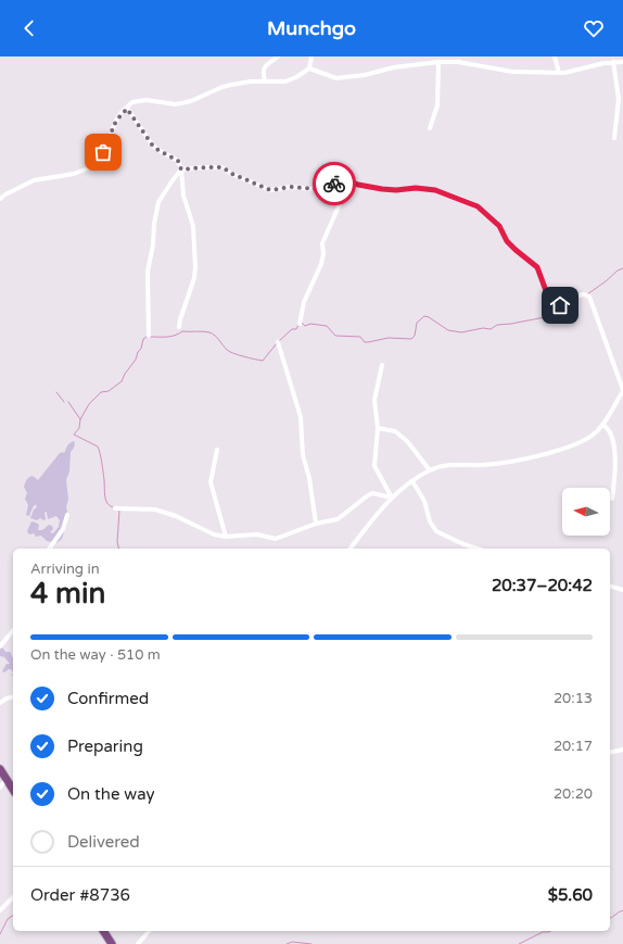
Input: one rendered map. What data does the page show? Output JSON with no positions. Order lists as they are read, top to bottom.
{
  "north": "left",
  "page": {
    "header": "Munchgo",
    "heading": ["4 min", "Arriving in", "20:37–20:42"],
    "panel": ["Order #8736", "$5.60"],
    "bar": "On the way · 510 m",
    "list": [
      ["Confirmed", "20:13"],
      ["Preparing", "20:17"],
      ["On the way", "20:20"],
      "Delivered"
    ]
  }
}
